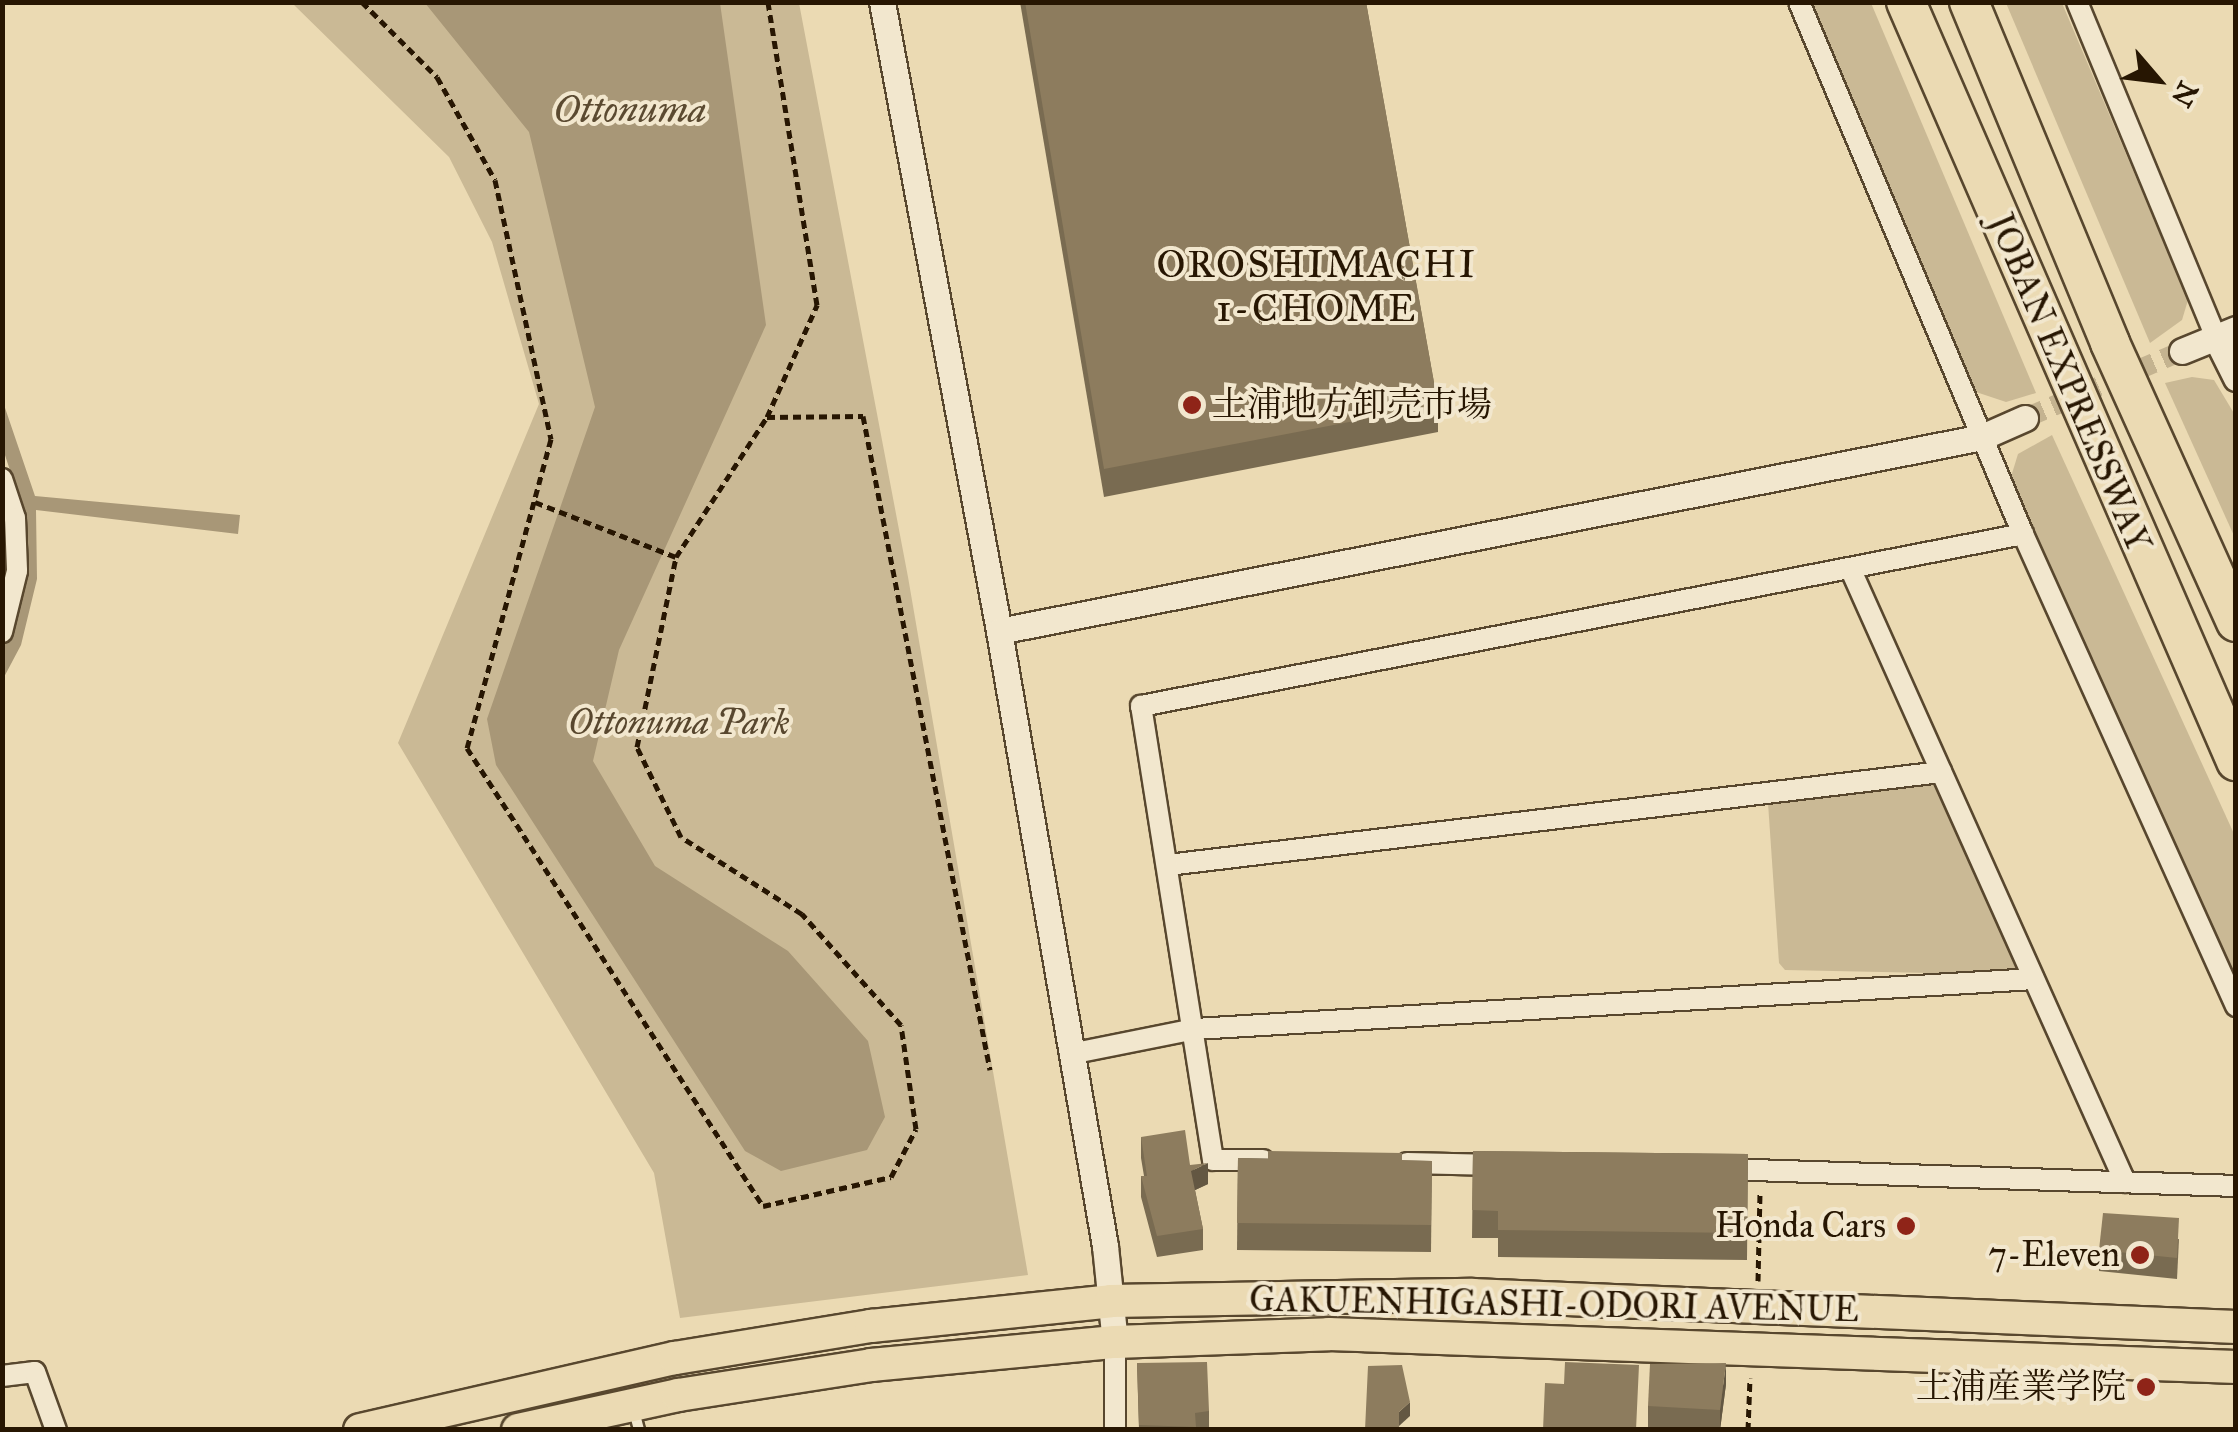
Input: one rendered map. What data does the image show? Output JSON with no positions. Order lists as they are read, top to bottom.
{
  "streets": {
    "highway": ["JOBAN EXPRESSWAY"],
    "main road": ["GAKUENHIGASHI-ODORI AVENUE"]
  },
  "districts": ["OROSHIMACHI 1-CHOME"],
  "water": ["Ottonuma"],
  "parks": ["Ottonuma Park"],
  "places": [
    "土浦地方卸売市場",
    "Honda Cars",
    "7-Eleven",
    "土浦産業学院"
  ],
  "north": "bottom right"
}
